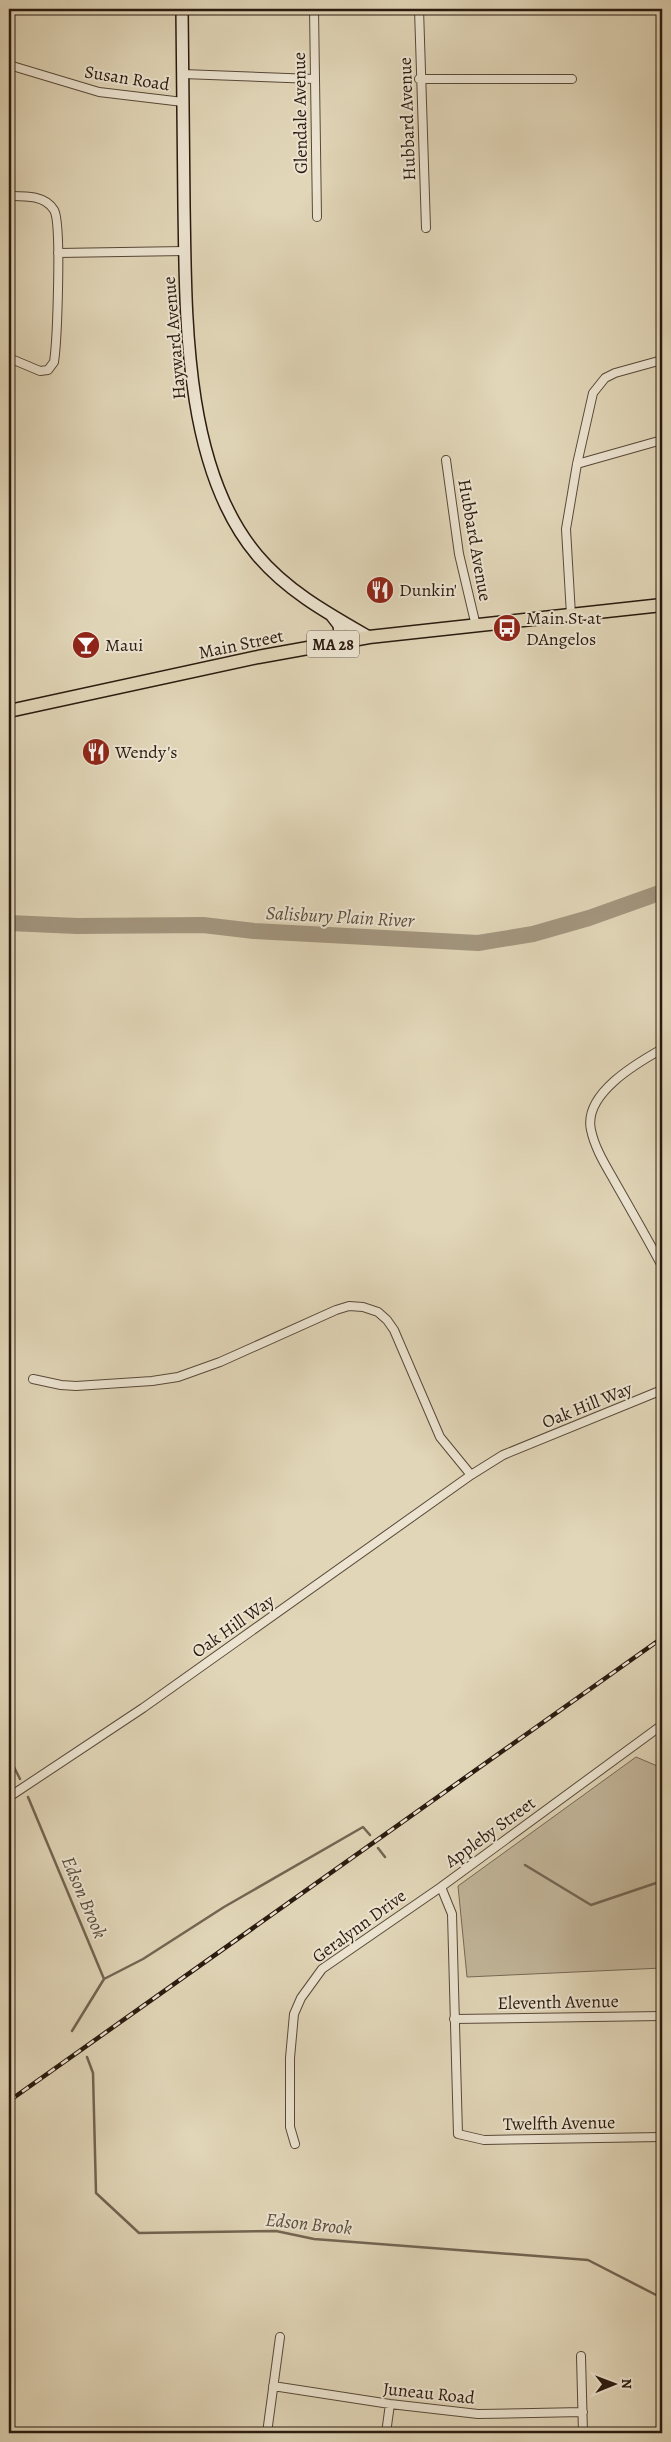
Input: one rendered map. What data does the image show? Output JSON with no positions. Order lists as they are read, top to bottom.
{
  "streets": {
    "main road": ["Hayward Avenue", "Main Street", "MA 28"],
    "street": [
      "Susan Road",
      "Glendale Avenue",
      "Hubbard Avenue",
      "Oak Hill Way",
      "Appleby Street",
      "Geralynn Drive",
      "Eleventh Avenue",
      "Twelfth Avenue",
      "Juneau Road"
    ]
  },
  "crossings": [
    ["Susan Road", "Hayward Avenue"],
    ["Hubbard Avenue", "Main Street"],
    ["Hayward Avenue", "Main Street"],
    ["Appleby Street", "Geralynn Drive"],
    ["Appleby Street", "Eleventh Avenue"],
    ["Appleby Street", "Twelfth Avenue"]
  ],
  "water": ["Salisbury Plain River", "Edson Brook"],
  "places": {
    "restaurant": ["Dunkin'", "Wendy's"],
    "bus stop": ["Main St at DAngelos"],
    "bar": ["Maui"]
  },
  "north": "right"
}
